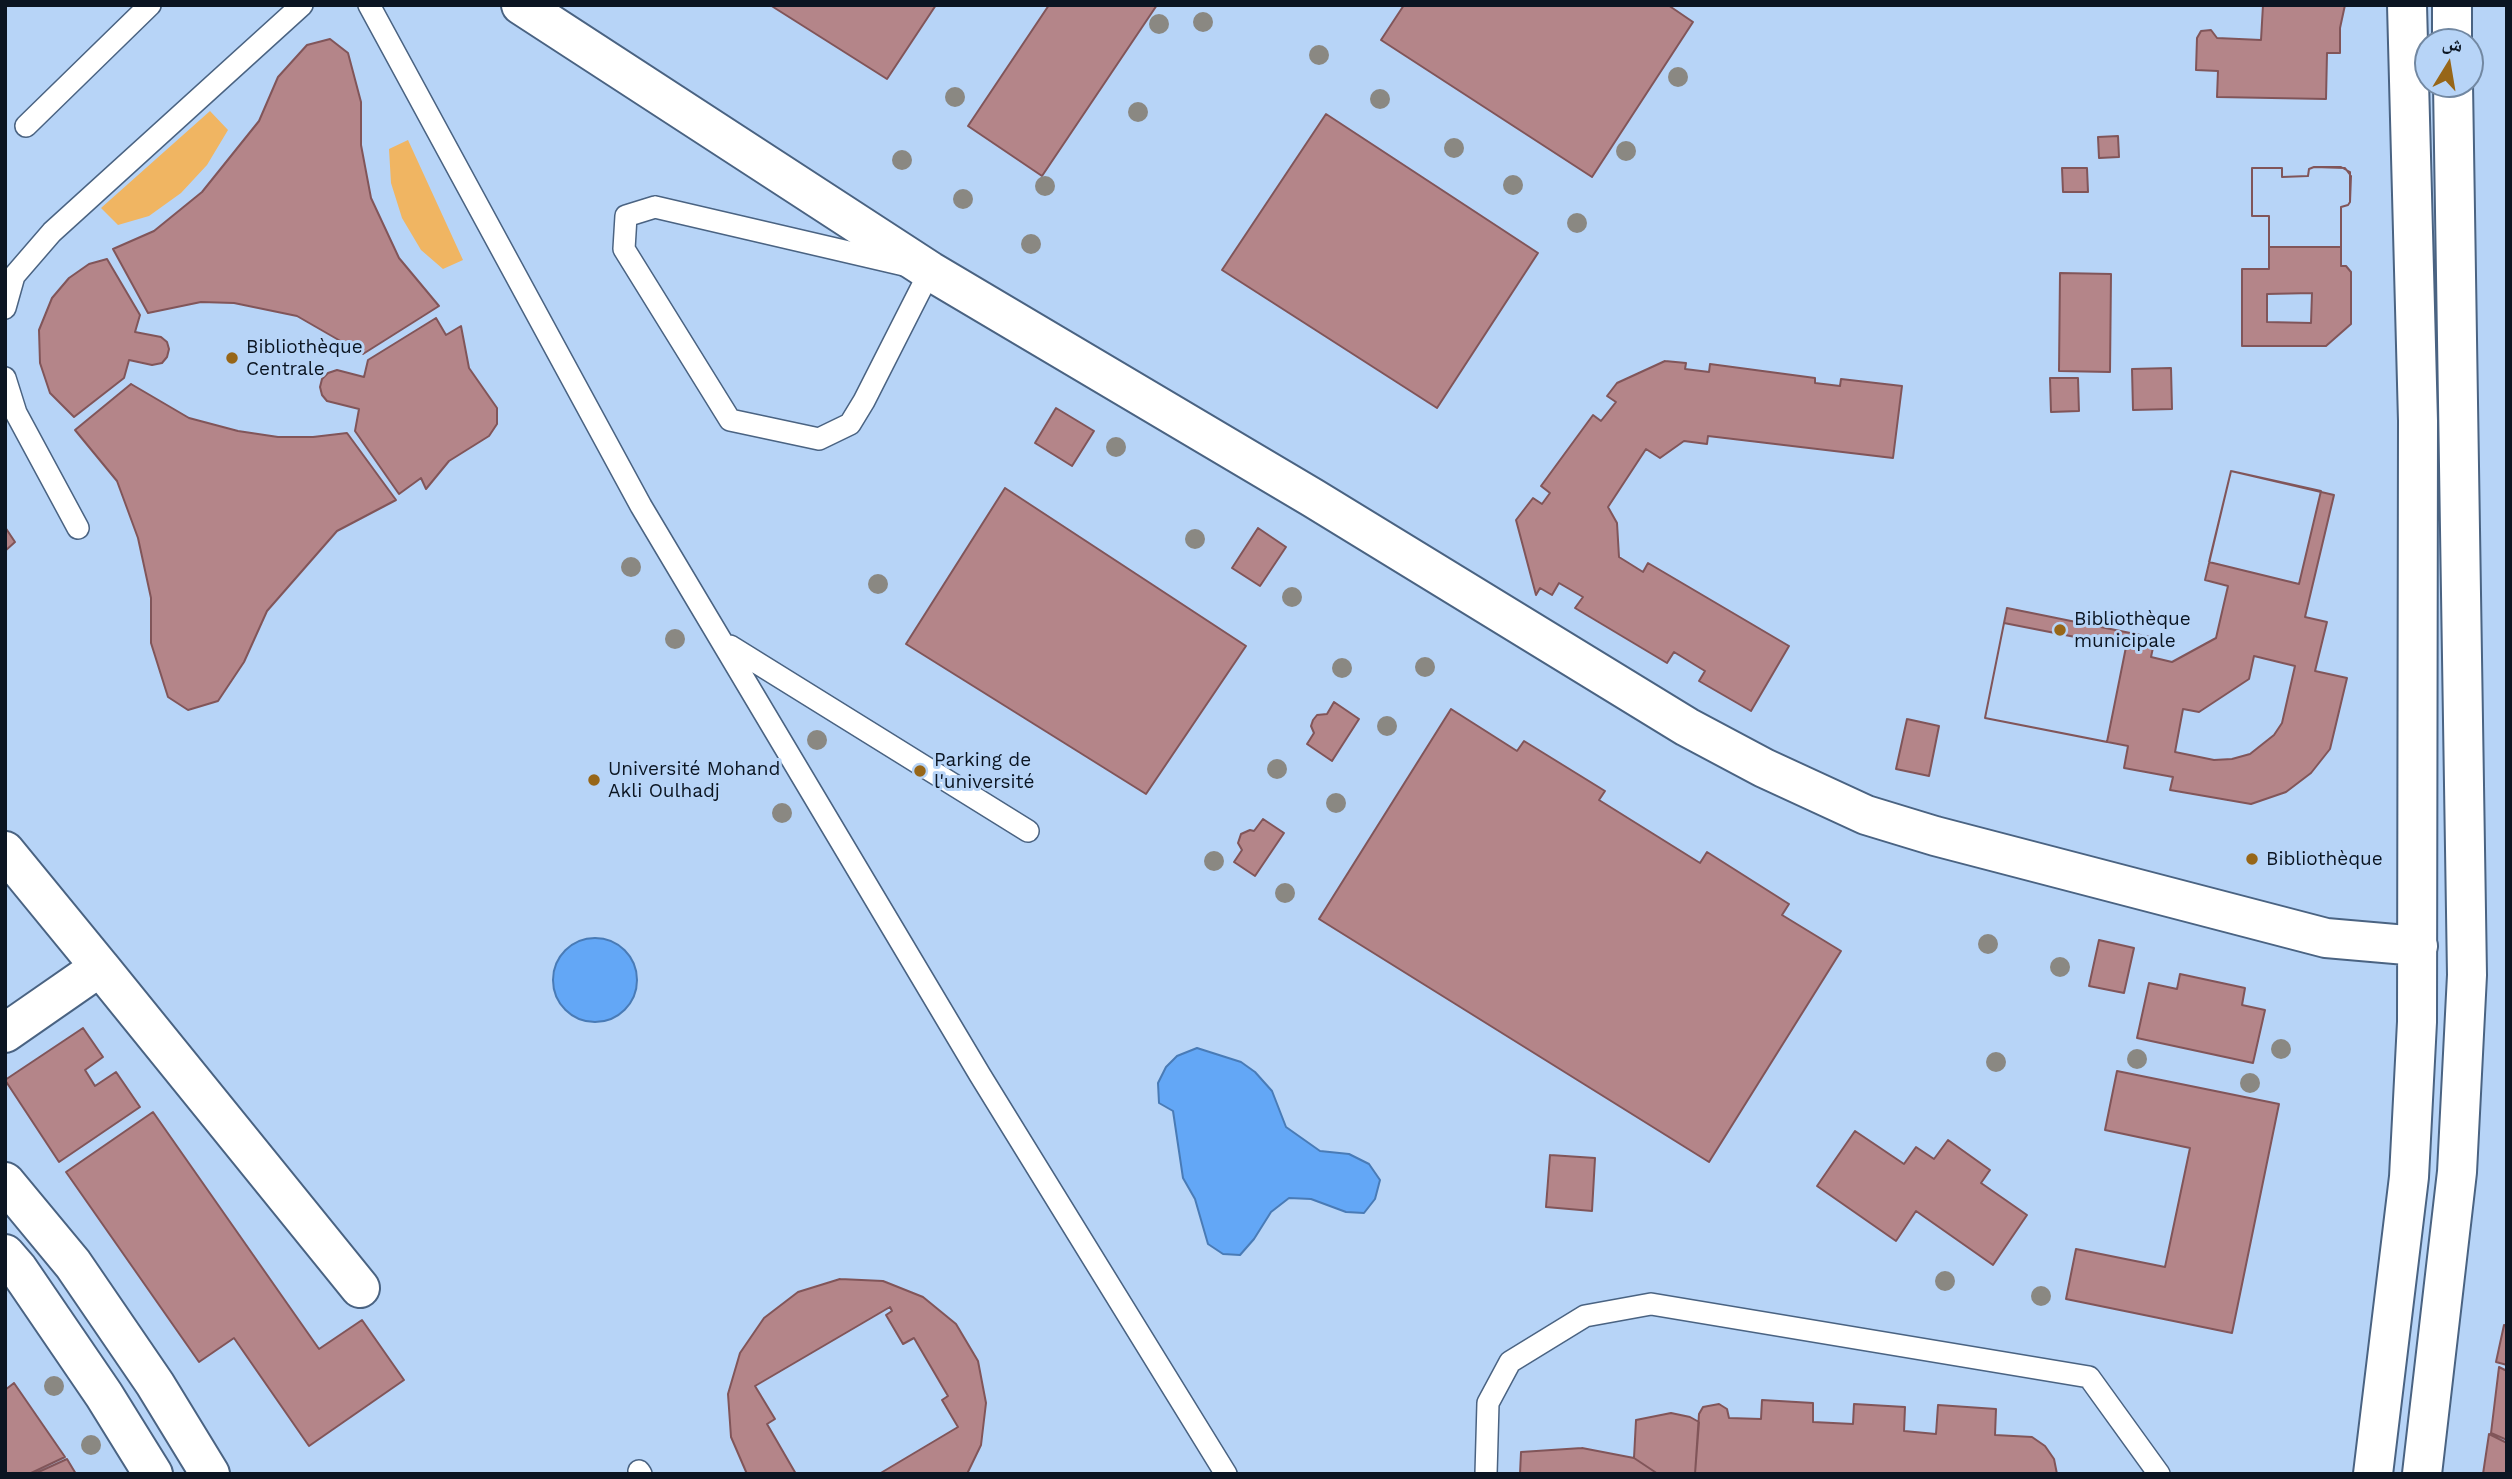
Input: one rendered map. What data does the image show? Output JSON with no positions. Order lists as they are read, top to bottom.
{
  "places": [
    "Bibliothèque Centrale",
    "Bibliothèque municipale",
    "Parking de l'université",
    "Université Mohand Akli Oulhadj",
    "Bibliothèque"
  ],
  "north": "top"
}
